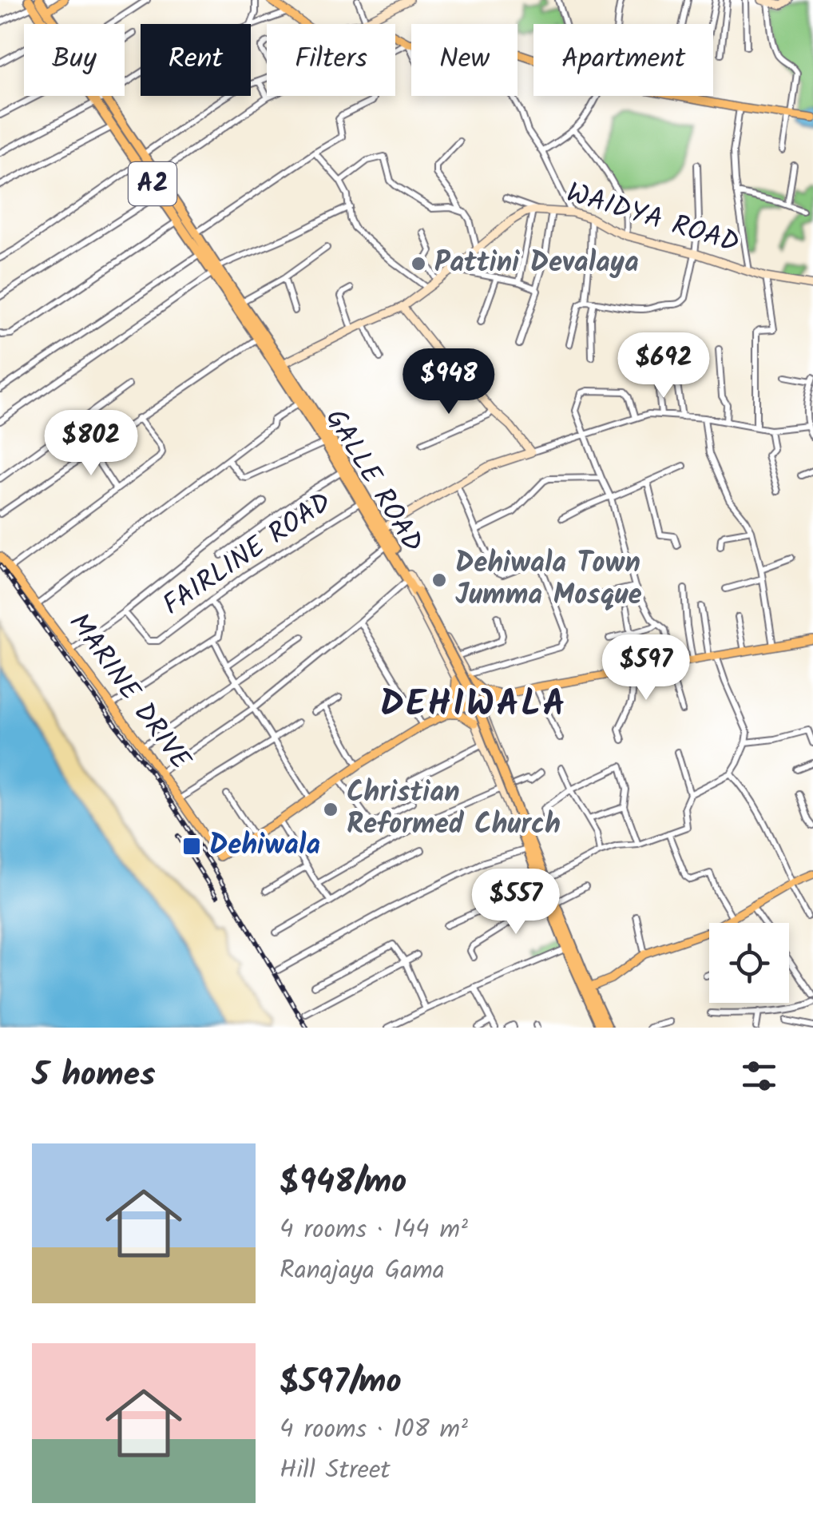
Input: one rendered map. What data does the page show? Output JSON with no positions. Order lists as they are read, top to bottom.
{
  "streets": {
    "highway": ["A2", "GALLE ROAD"],
    "main road": ["MARINE DRIVE"],
    "street": ["WAIDYA ROAD", "FAIRLINE ROAD"]
  },
  "crossings": [
    ["WAIDYA ROAD", "GALLE ROAD"],
    ["GALLE ROAD", "FAIRLINE ROAD"],
    ["FAIRLINE ROAD", "MARINE DRIVE"]
  ],
  "districts": ["DEHIWALA"],
  "places": {
    "other": ["Pattini Devalaya", "Dehiwala Town Jumma Mosque", "Christian Reformed Church"],
    "transit": ["Dehiwala"]
  },
  "page": {
    "chip": [
      "Buy",
      "Rent",
      "Filters",
      "New",
      "Apartment"
    ],
    "price": [
      "$692",
      "$948",
      "$802",
      "$597",
      "$557"
    ],
    "heading": "5 homes",
    "list": [
      {
        "name": "$948/mo",
        "note": "4 rooms · 144 m² · Ranajaya Gama"
      },
      {
        "name": "$597/mo",
        "note": "4 rooms · 108 m² · Hill Street"
      }
    ]
  }
}
